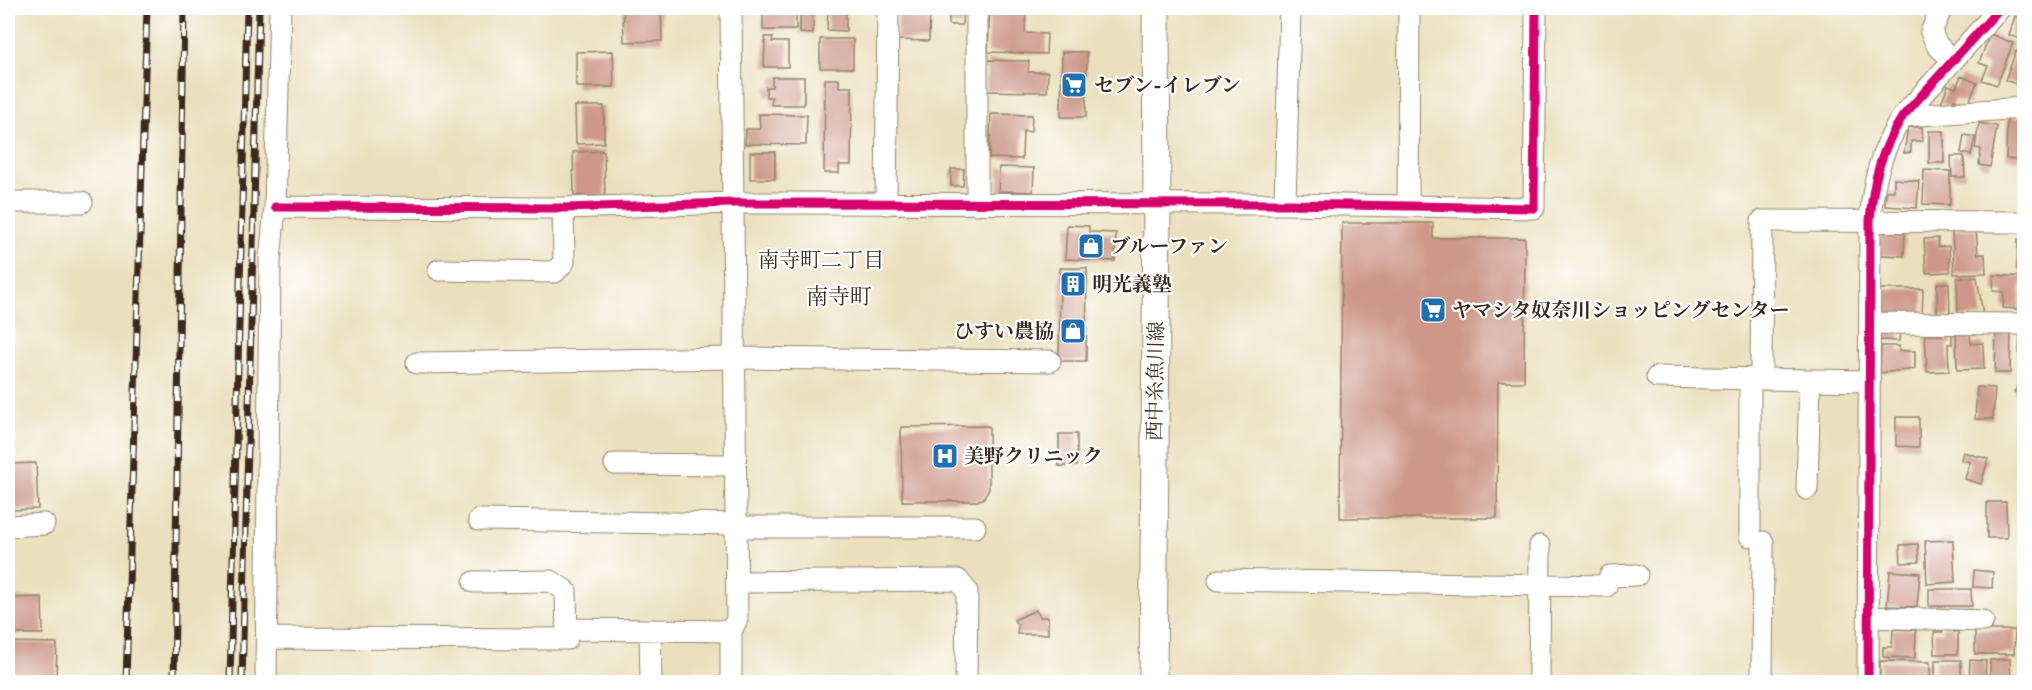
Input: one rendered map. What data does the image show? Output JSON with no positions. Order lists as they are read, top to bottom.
{
  "streets": {
    "main road": ["西中糸魚川線"]
  },
  "districts": ["南寺町二丁目", "南寺町"],
  "places": {
    "supermarket": ["セブン-イレブン", "ヤマシタ奴奈川ショッピングセンター"],
    "shop": ["ブルーファン", "ひすい農協"],
    "building": ["明光義塾"],
    "hospital": ["美野クリニック"]
  }
}
